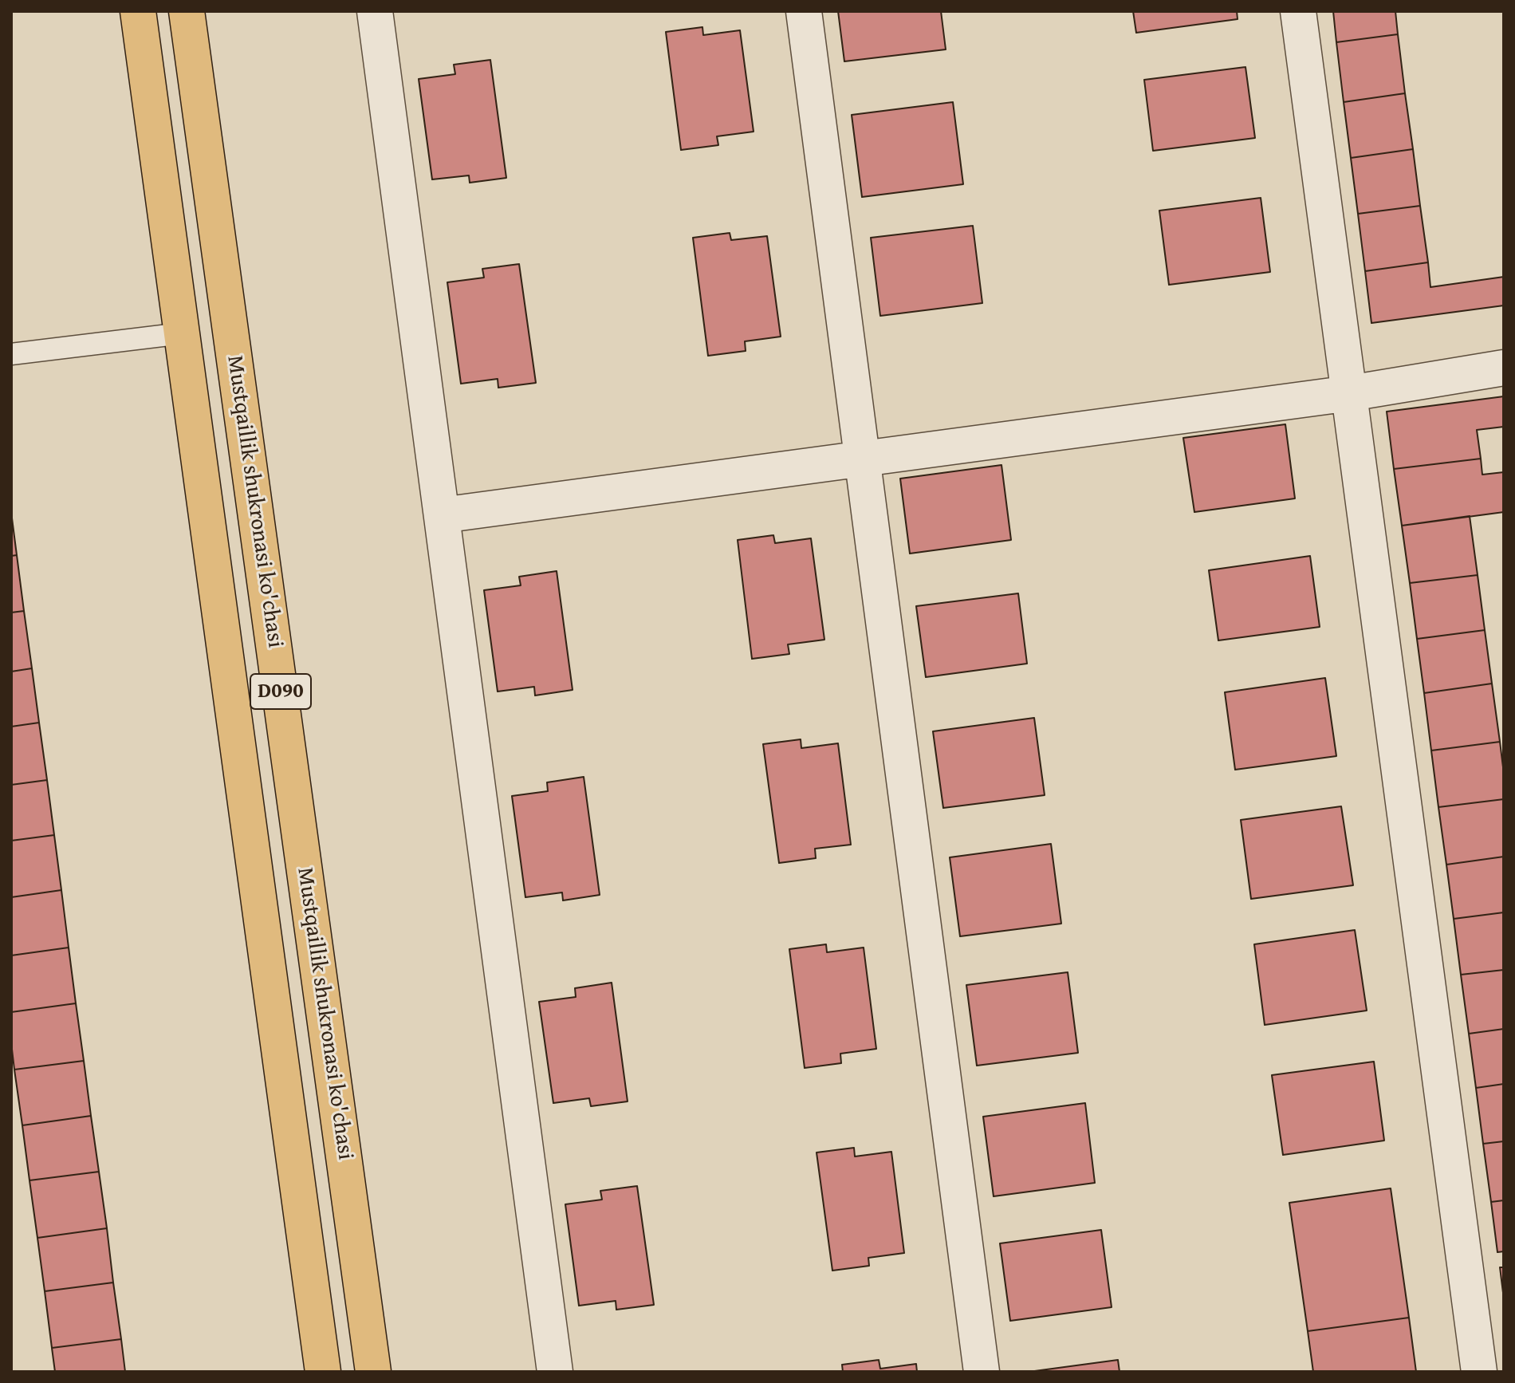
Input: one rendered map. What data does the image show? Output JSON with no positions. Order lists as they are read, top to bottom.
{
  "streets": {
    "main road": ["Mustqaillik shukronasi ko'chasi", "D090"]
  }
}
